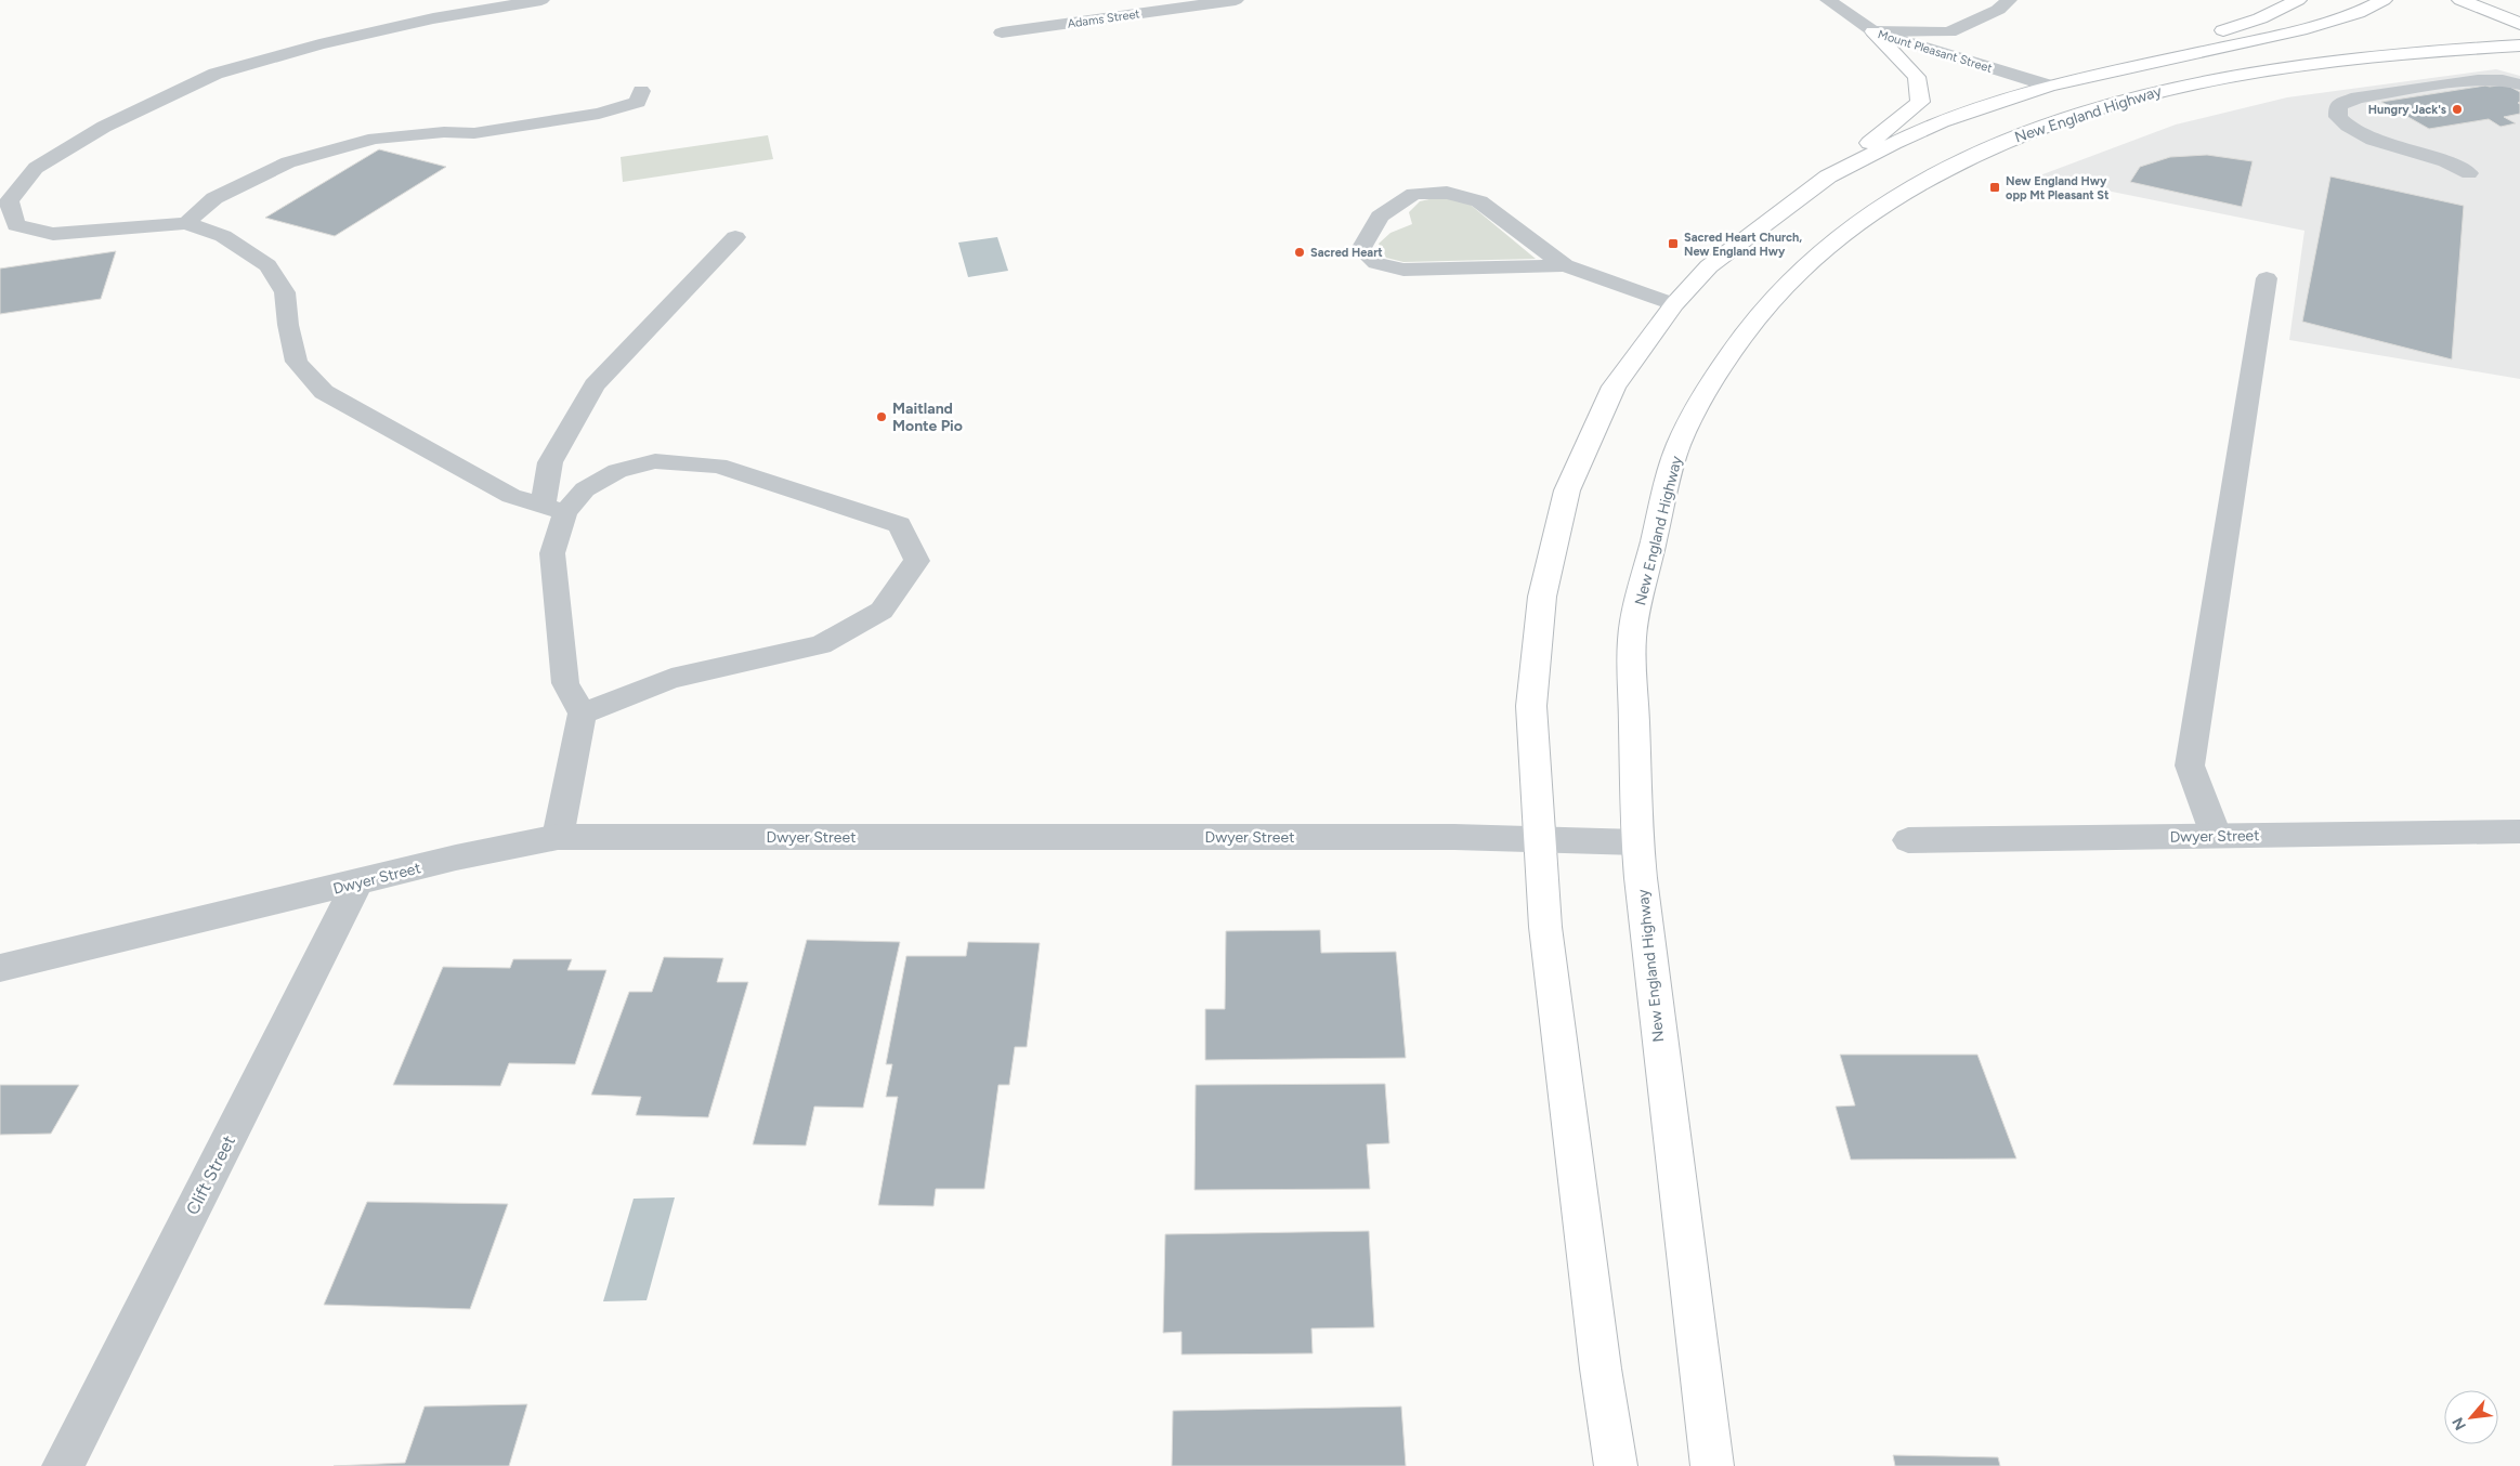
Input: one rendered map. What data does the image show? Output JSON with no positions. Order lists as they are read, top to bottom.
{
  "streets": {
    "highway": ["New England Highway"],
    "street": [
      "Adams Street",
      "Mount Pleasant Street",
      "Dwyer Street",
      "Clift Street"
    ]
  },
  "crossings": [
    ["Mount Pleasant Street", "New England Highway"],
    ["New England Highway", "Dwyer Street"],
    ["Dwyer Street", "Clift Street"]
  ],
  "places": {
    "other": ["Hungry Jack's", "Sacred Heart", "Maitland Monte Pio"],
    "transit": ["New England Hwy opp Mt Pleasant St", "Sacred Heart Church, New England Hwy"]
  },
  "north": "bottom left"
}
